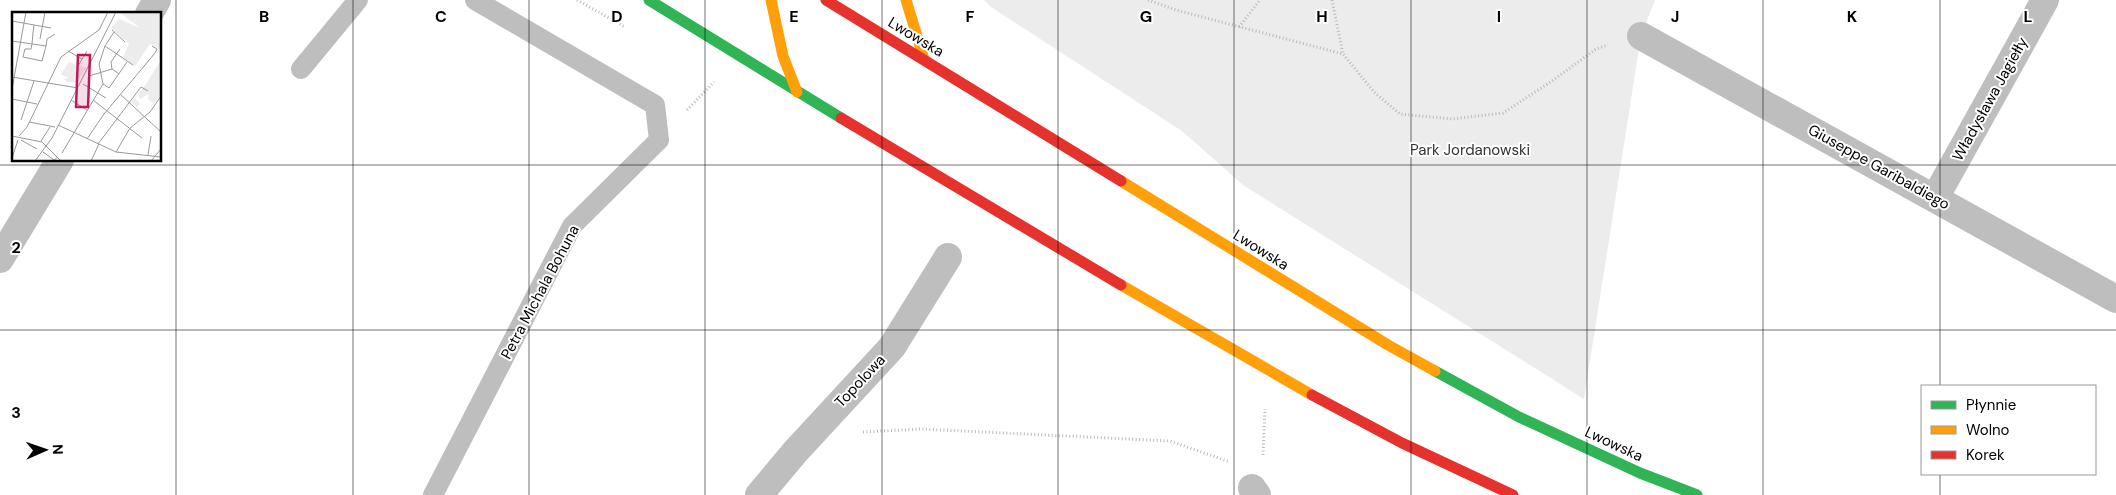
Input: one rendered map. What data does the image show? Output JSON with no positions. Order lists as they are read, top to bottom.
{
  "streets": {
    "main road": ["Lwowska"],
    "street": ["Władysława Jagiełły", "Giuseppe Garibaldiego", "Topolowa"],
    "lane": ["Petra Michala Bohuna"]
  },
  "crossings": [
    ["Władysława Jagiełły", "Giuseppe Garibaldiego"]
  ],
  "parks": ["Park Jordanowski"],
  "legend": ["Płynnie", "Wolno", "Korek"],
  "north": "right",
  "grid": {
    "columns": [
      "B",
      "C",
      "D",
      "E",
      "F",
      "G",
      "H",
      "I",
      "J",
      "K",
      "L"
    ],
    "rows": ["2", "3"]
  }
}
